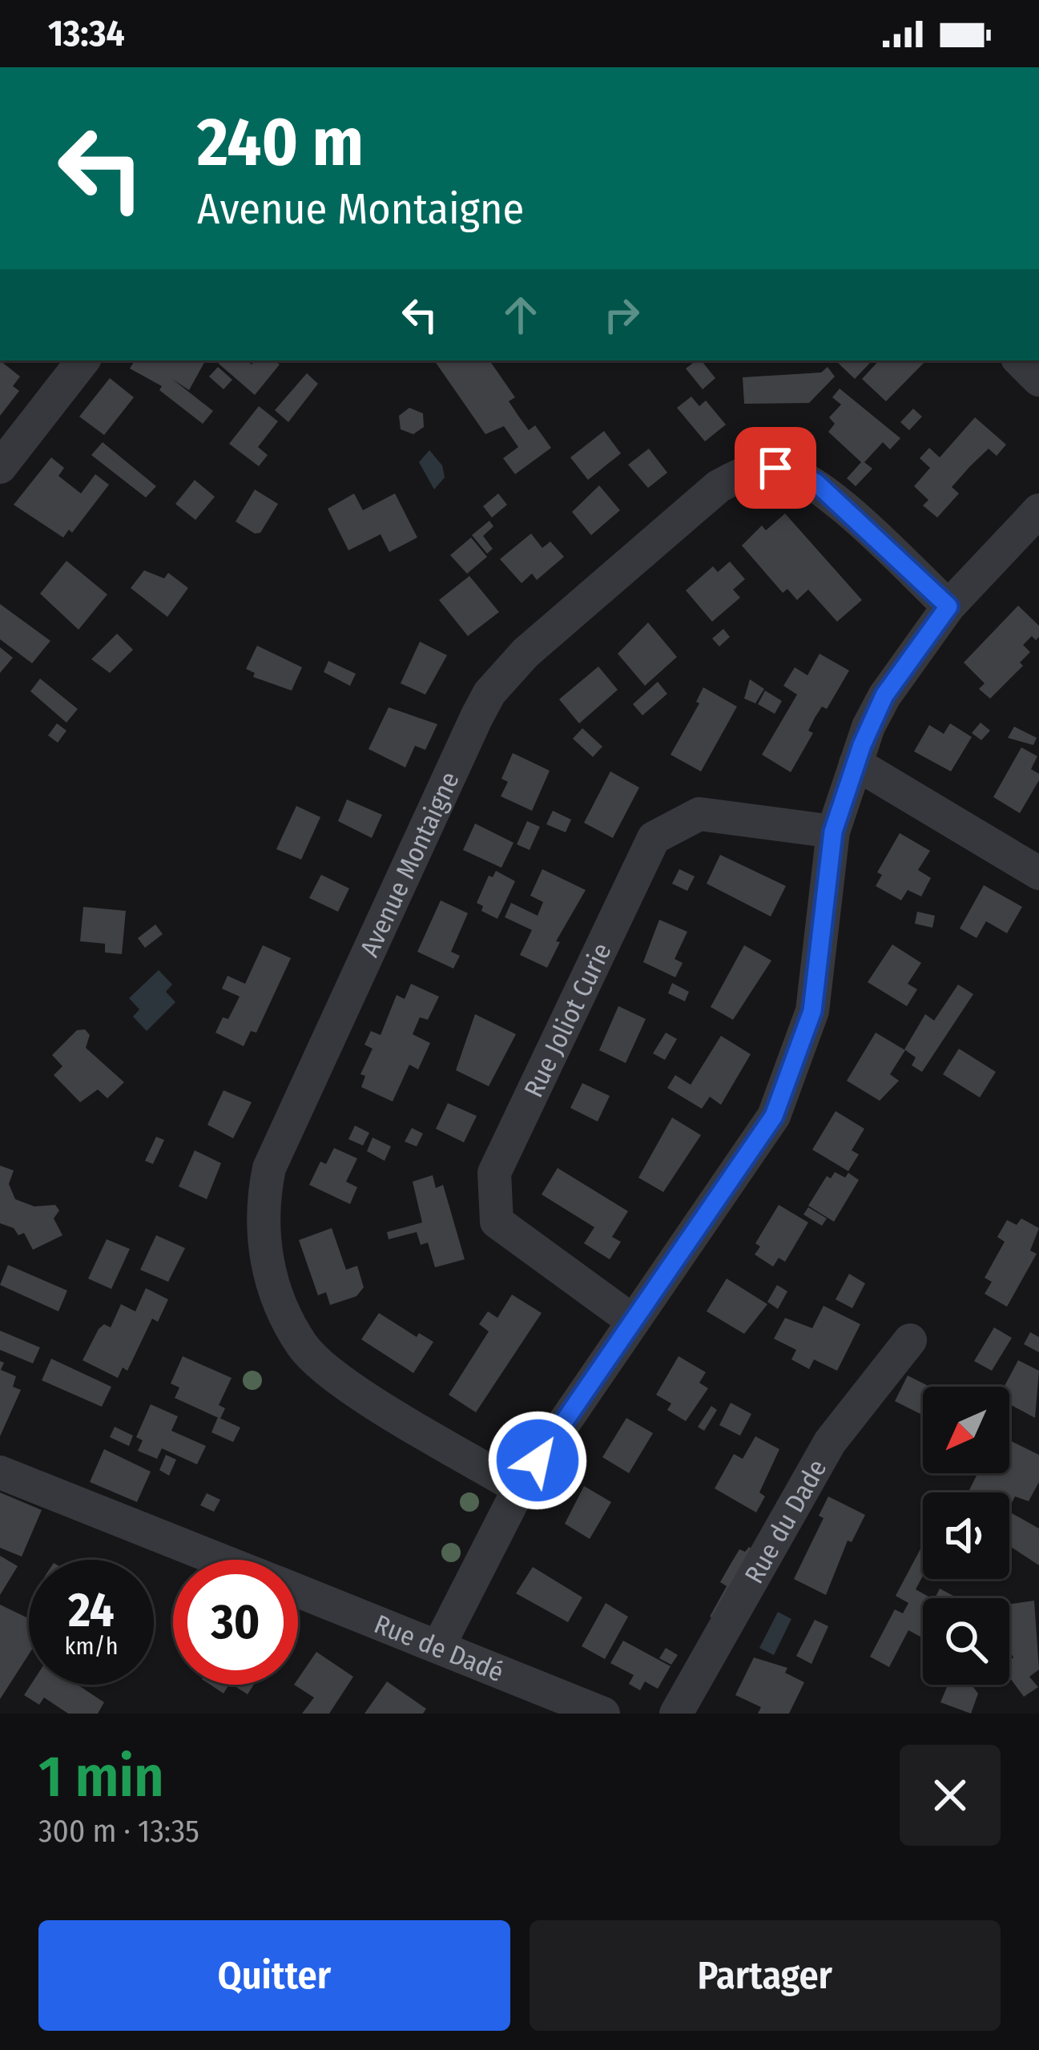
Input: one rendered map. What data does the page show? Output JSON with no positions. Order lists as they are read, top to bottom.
{
  "streets": {
    "street": [
      "Avenue Montaigne",
      "Rue Joliot Curie",
      "Rue du Dade",
      "Rue de Dadé"
    ]
  },
  "north": "bottom left",
  "page": {
    "status": "13:34",
    "turn": ["240 m", "Avenue Montaigne"],
    "speed": "24 km/h",
    "limit": "30",
    "heading": ["1 min", "300 m · 13:35"],
    "buttons": ["Quitter", "Partager"]
  }
}
